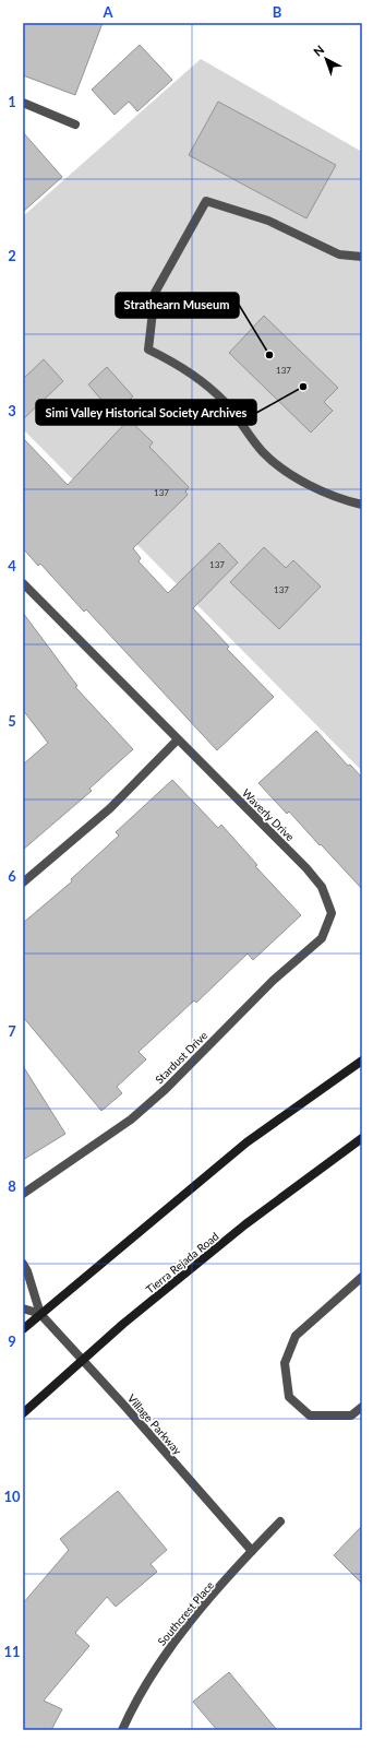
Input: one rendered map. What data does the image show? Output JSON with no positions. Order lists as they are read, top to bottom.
{
  "streets": {
    "main road": ["Tierra Rejada Road"],
    "street": [
      "Waverly Drive",
      "Stardust Drive",
      "Village Parkway",
      "Southcrest Place"
    ]
  },
  "crossings": [
    ["Waverly Drive", "Stardust Drive"],
    ["Tierra Rejada Road", "Village Parkway"],
    ["Village Parkway", "Southcrest Place"]
  ],
  "places": ["Strathearn Museum", "Simi Valley Historical Society Archives"],
  "house_numbers": [
    "137",
    "137",
    "137",
    "137"
  ],
  "north": "top left",
  "grid": {
    "columns": ["A", "B"],
    "rows": [
      "1",
      "2",
      "3",
      "4",
      "5",
      "6",
      "7",
      "8",
      "9",
      "10",
      "11"
    ]
  }
}
